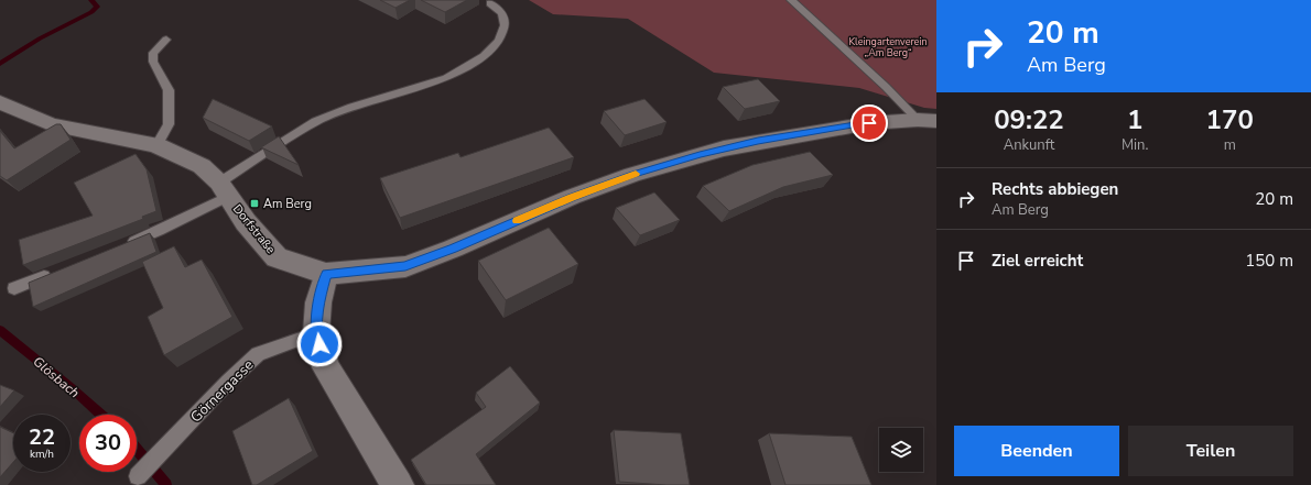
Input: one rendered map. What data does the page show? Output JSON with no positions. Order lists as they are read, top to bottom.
{
  "streets": {
    "street": ["Dorfstraße"],
    "lane": ["Görnergasse"]
  },
  "water": ["Glösbach"],
  "parks": ["Kleingartenverein „Am Berg“"],
  "places": {
    "transit": ["Am Berg"]
  },
  "page": {
    "turn": ["20 m", "Am Berg"],
    "eta": [
      "09:22",
      "Ankunft",
      "1",
      "Min.",
      "170",
      "m"
    ],
    "list": [
      {
        "name": "Rechts abbiegen",
        "note": "Am Berg",
        "value": "20 m"
      },
      {
        "name": "Ziel erreicht",
        "value": "150 m"
      }
    ],
    "speed": "22 km/h",
    "limit": "30",
    "buttons": ["Beenden", "Teilen"]
  }
}
